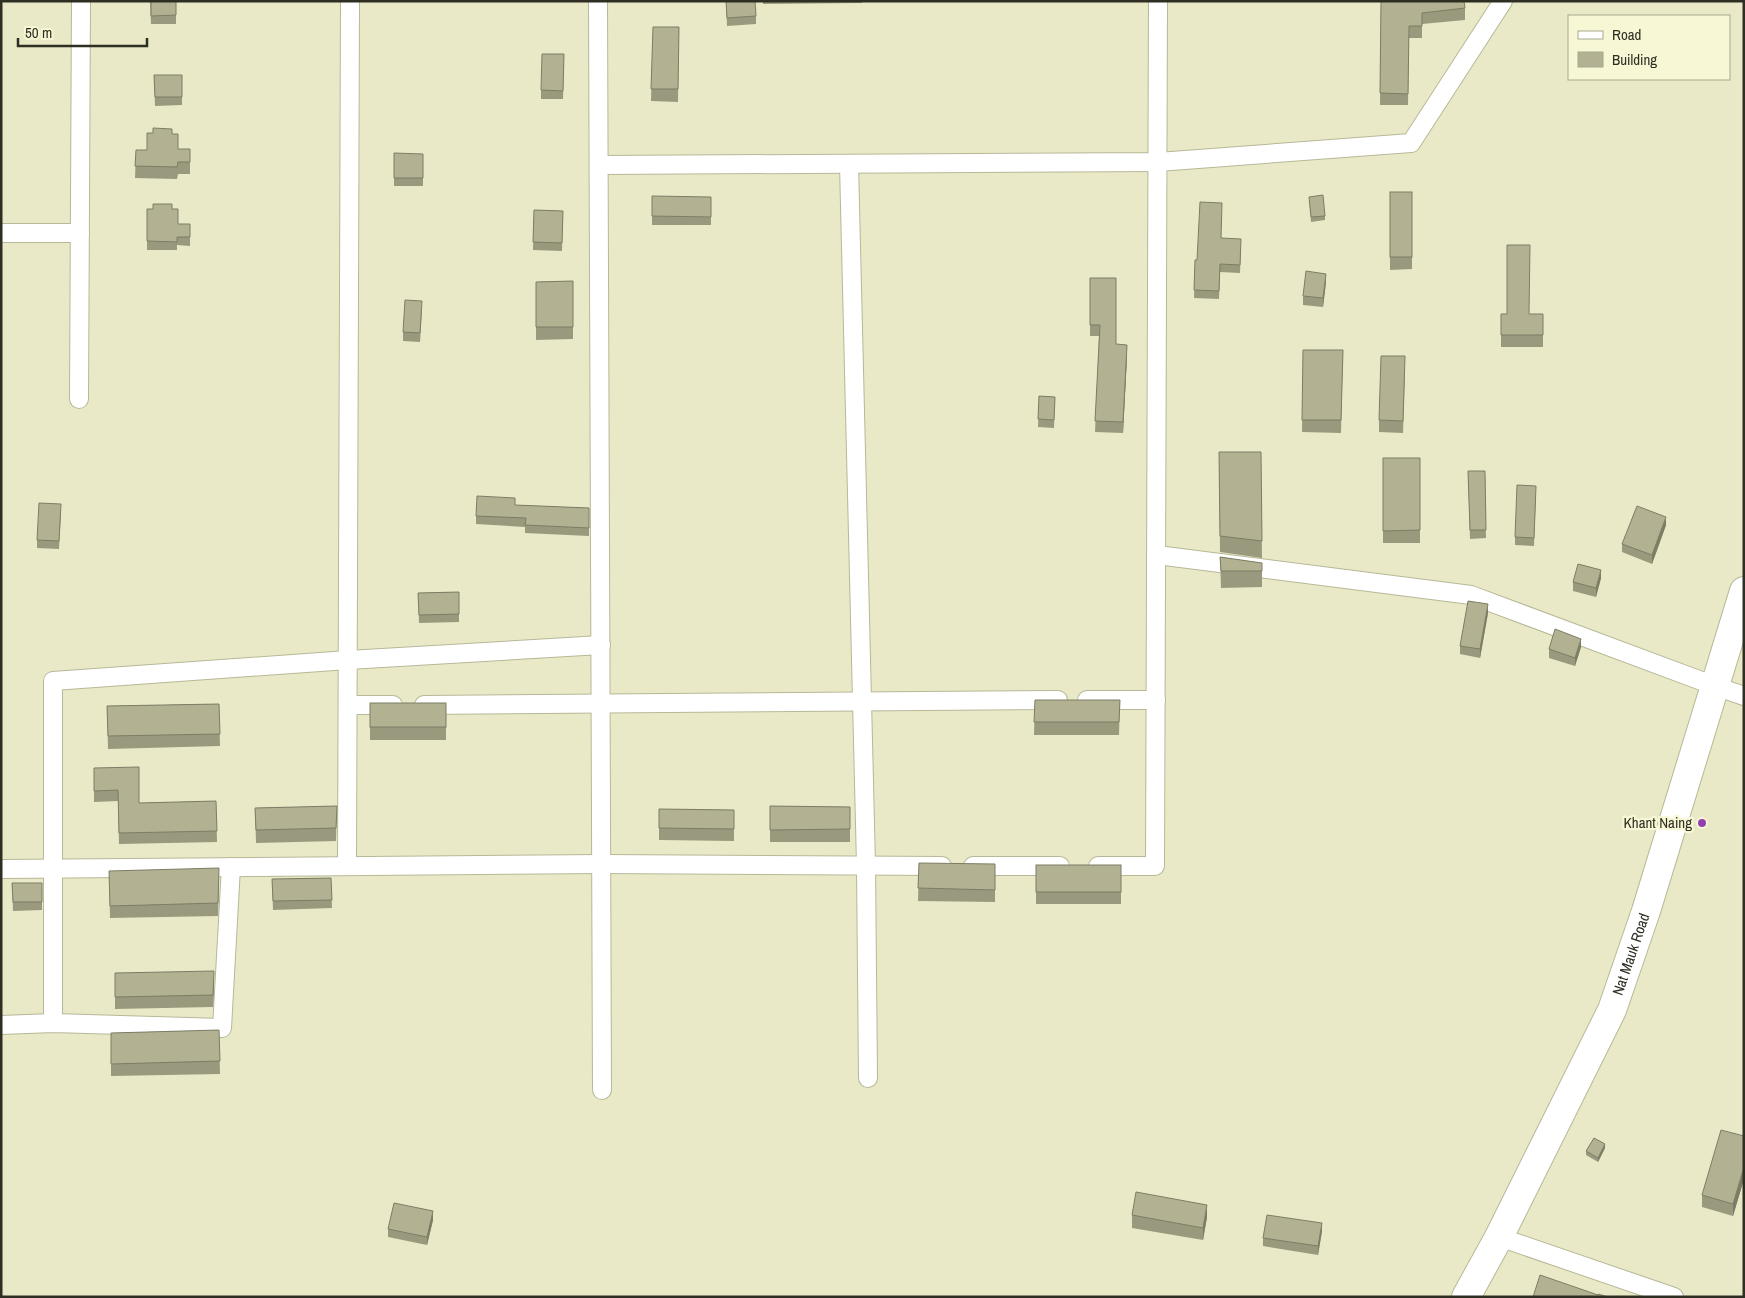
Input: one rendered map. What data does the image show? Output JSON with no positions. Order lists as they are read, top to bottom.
{
  "streets": {
    "highway": ["Nat Mauk Road"]
  },
  "places": ["Khant Naing"],
  "legend": ["Road", "Building"],
  "scale_bar": "50 m"
}
